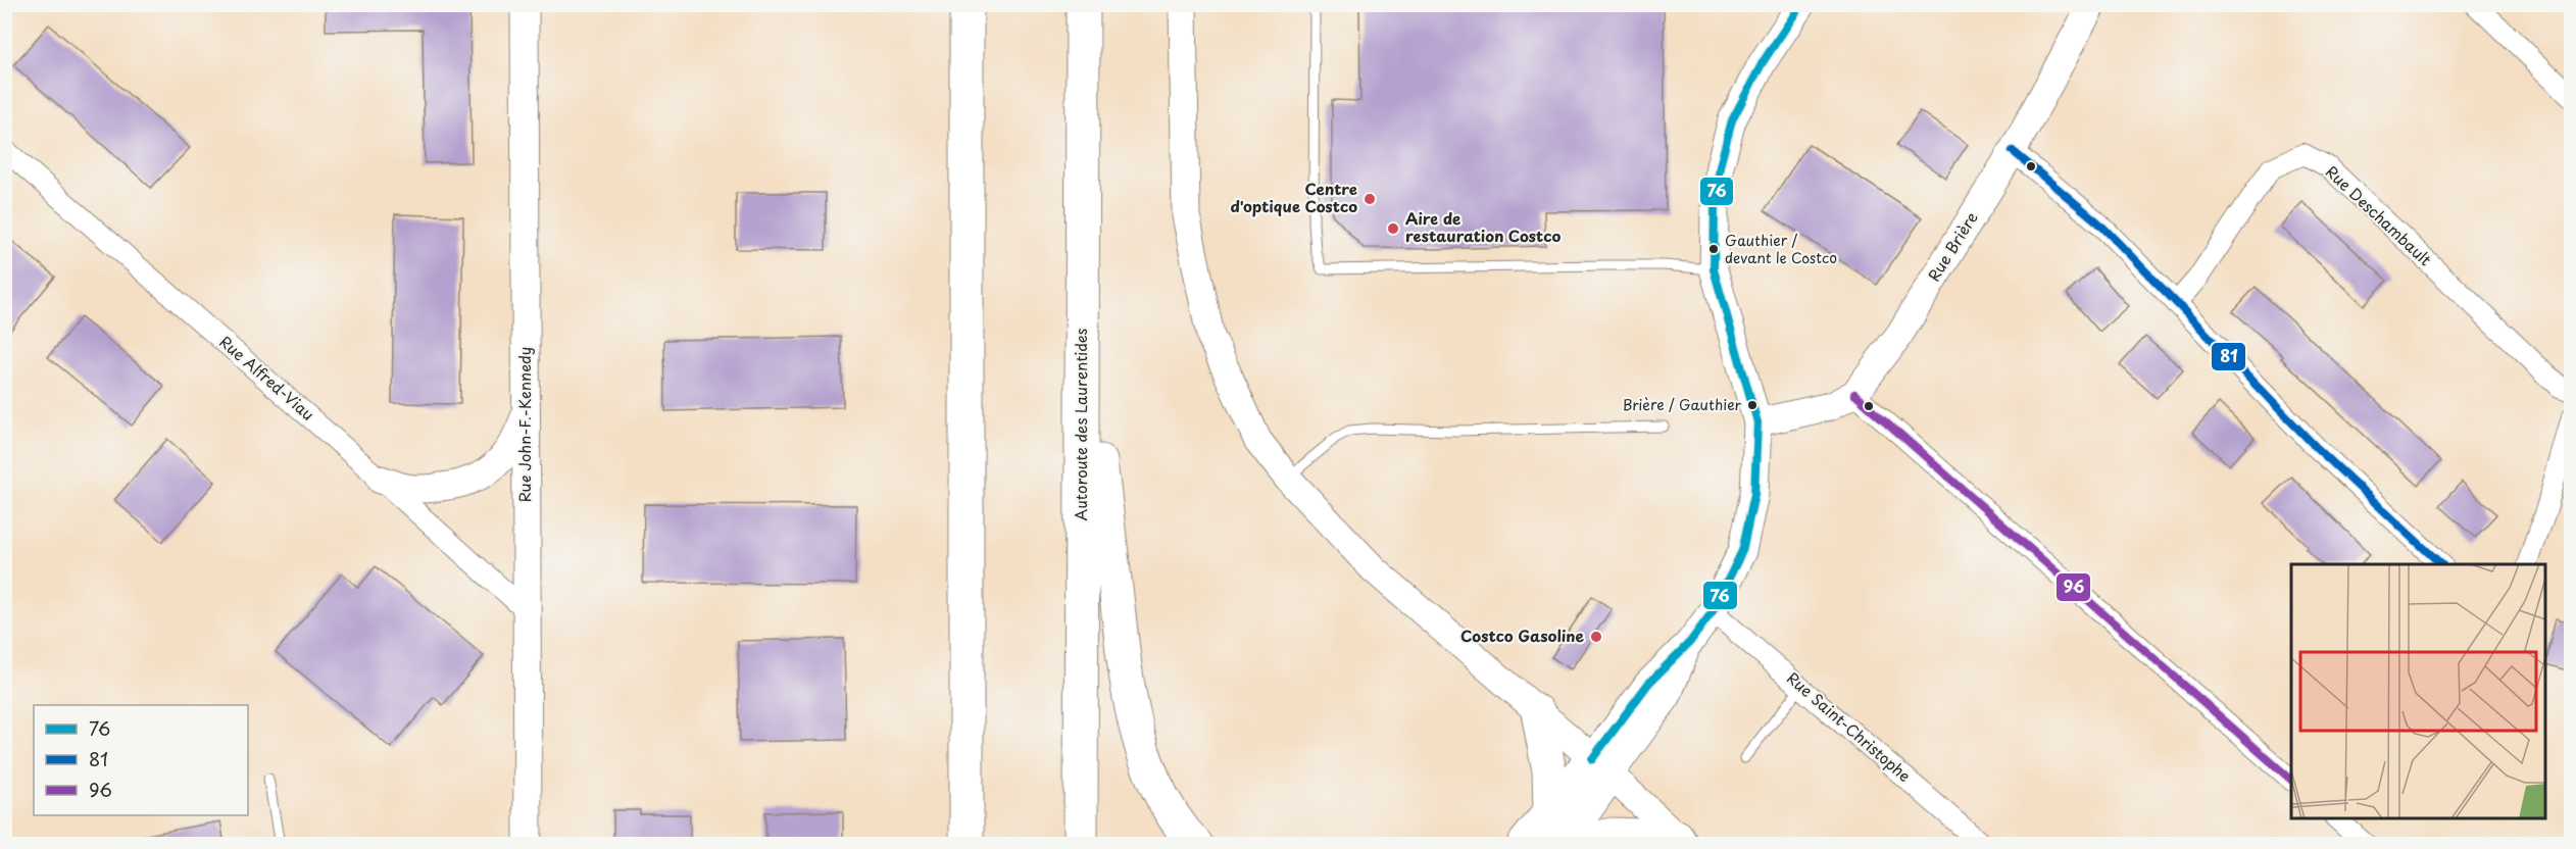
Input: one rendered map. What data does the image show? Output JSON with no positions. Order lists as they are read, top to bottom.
{
  "streets": {
    "highway": ["Autoroute des Laurentides"],
    "street": [
      "Rue Deschambault",
      "Rue Brière",
      "Rue Alfred-Viau",
      "Rue John-F.-Kennedy",
      "Rue Saint-Christophe"
    ]
  },
  "crossings": [
    ["Rue Alfred-Viau", "Rue John-F.-Kennedy"]
  ],
  "places": [
    "Centre d'optique Costco",
    "Aire de restauration Costco",
    "Gauthier / devant le Costco",
    "Brière / Gauthier",
    "Costco Gasoline"
  ],
  "lines": ["transit line 76", "transit line 81", "transit line 96"],
  "legend": ["76", "81", "96"]
}
